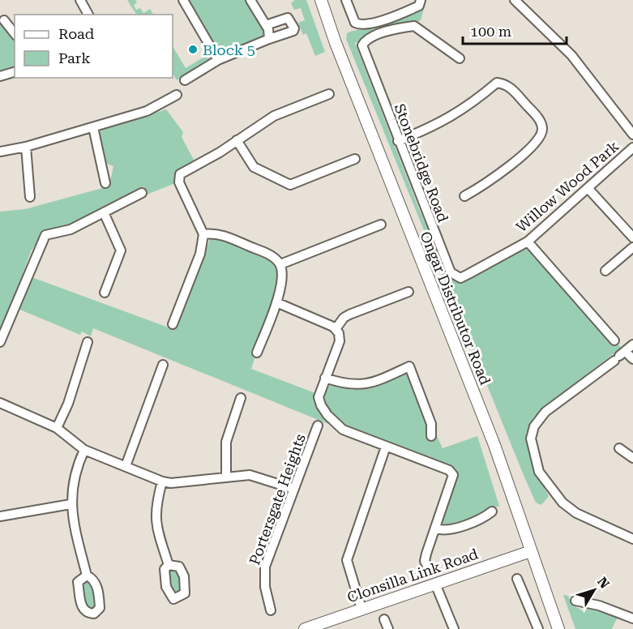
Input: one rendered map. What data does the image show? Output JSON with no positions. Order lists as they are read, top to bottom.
{
  "streets": {
    "street": [
      "Stonebridge Road",
      "Willow Wood Park",
      "Ongar Distributor Road",
      "Portersgate Heights",
      "Clonsilla Link Road"
    ]
  },
  "crossings": [
    ["Stonebridge Road", "Willow Wood Park"],
    ["Ongar Distributor Road", "Clonsilla Link Road"]
  ],
  "places": ["Block 5"],
  "legend": ["Road", "Park"],
  "scale_bar": "100 m",
  "north": "top right"
}
